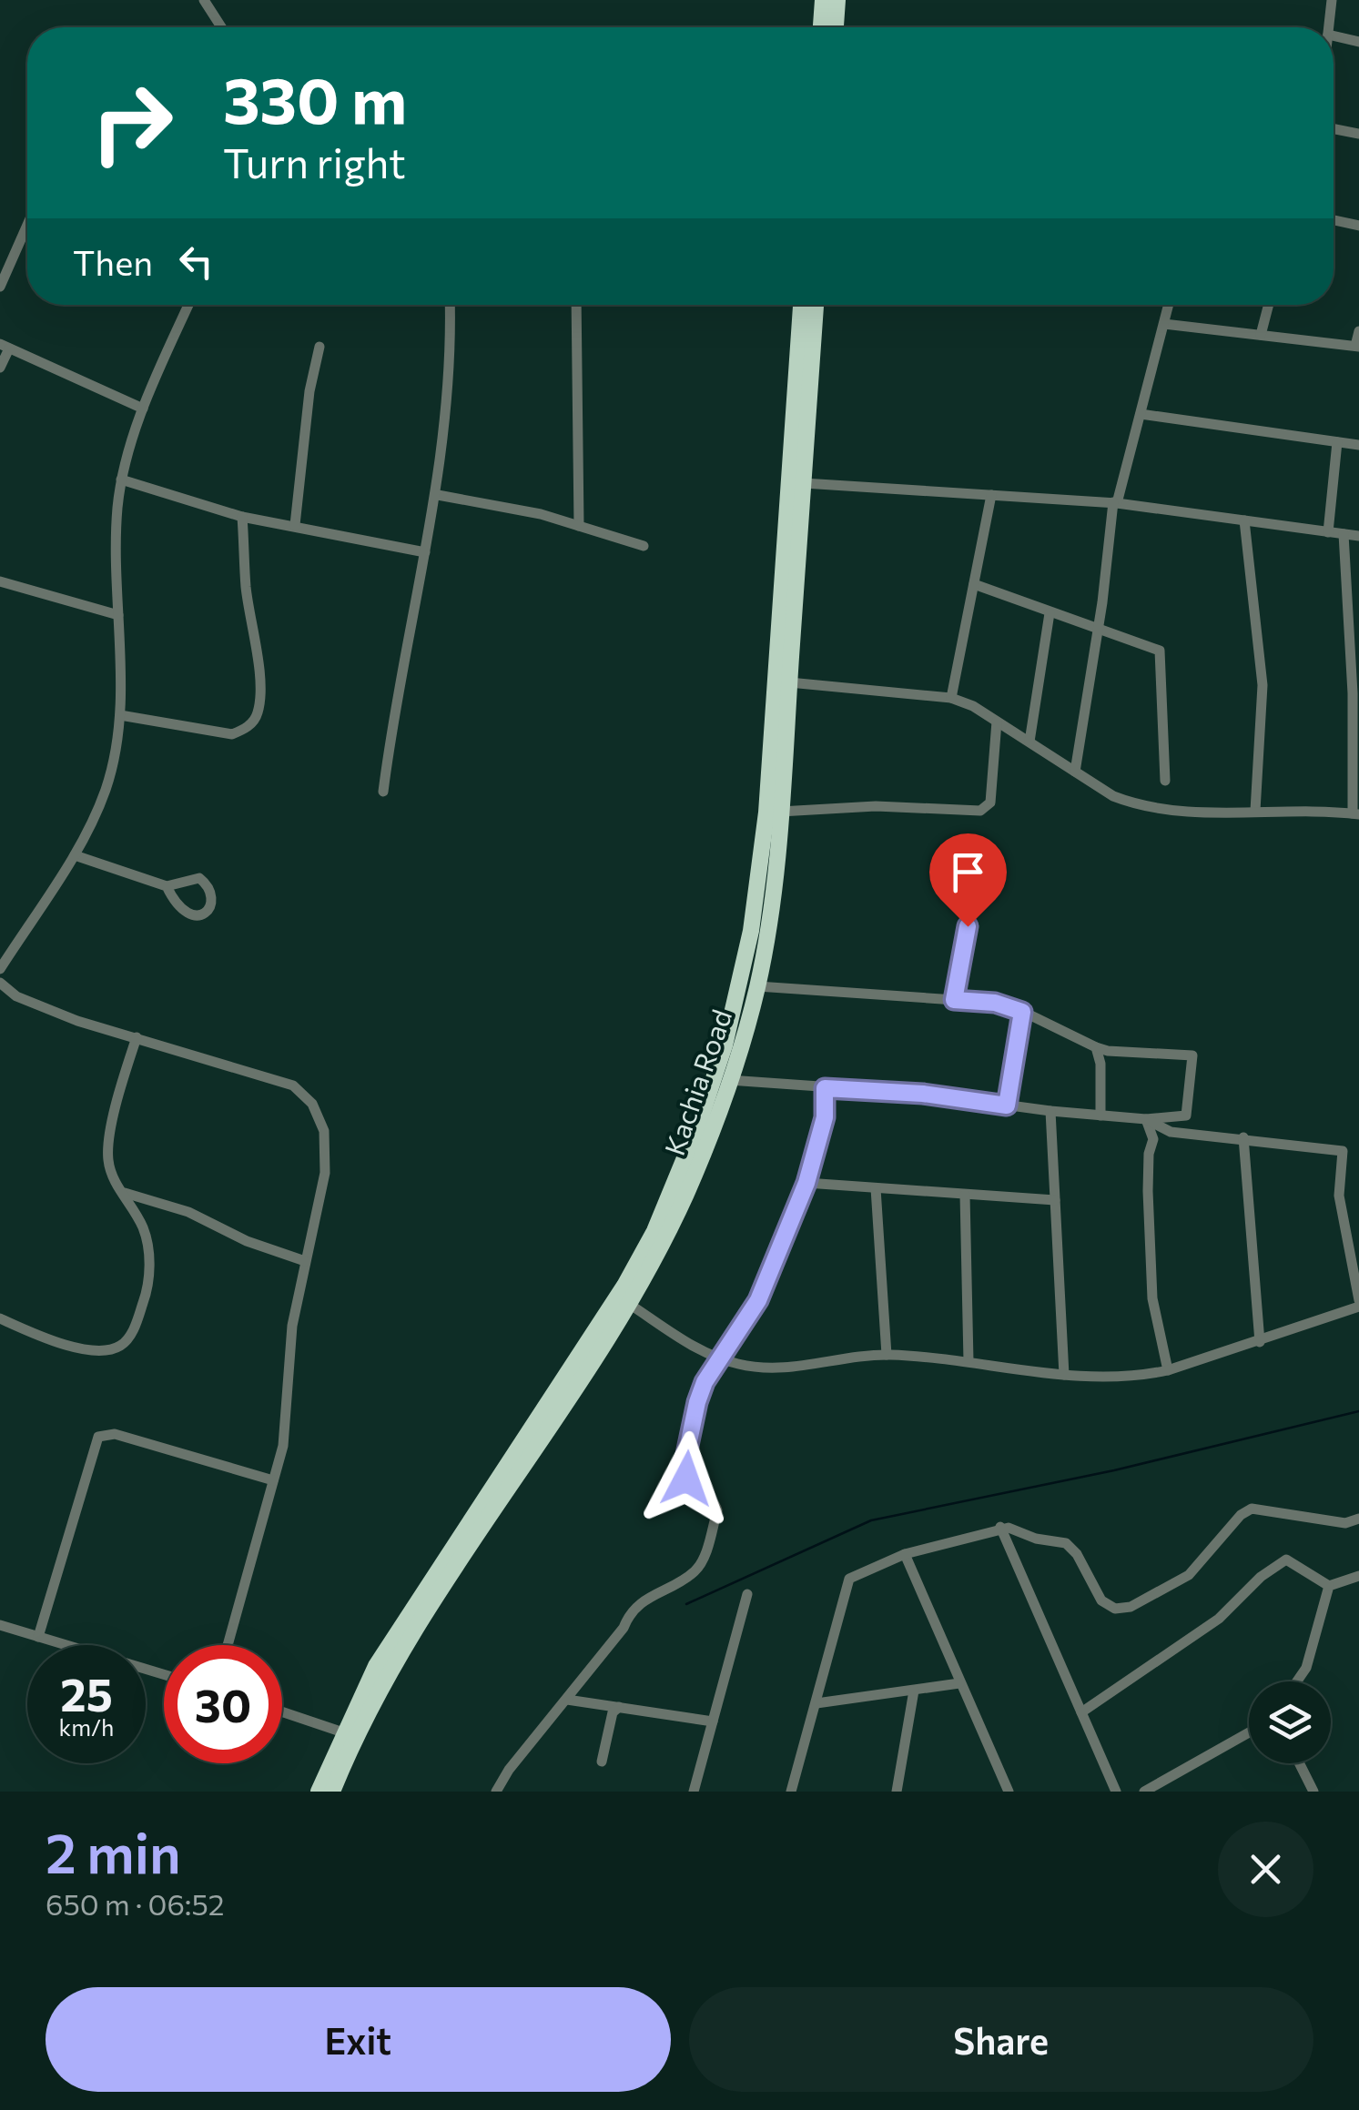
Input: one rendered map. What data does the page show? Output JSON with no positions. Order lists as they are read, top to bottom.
{
  "streets": {
    "highway": ["Kachia Road"]
  },
  "page": {
    "turn": ["330 m", "Turn right"],
    "then": "Then",
    "speed": "25 km/h",
    "limit": "30",
    "heading": ["2 min", "650 m · 06:52"],
    "buttons": ["Exit", "Share"]
  }
}
